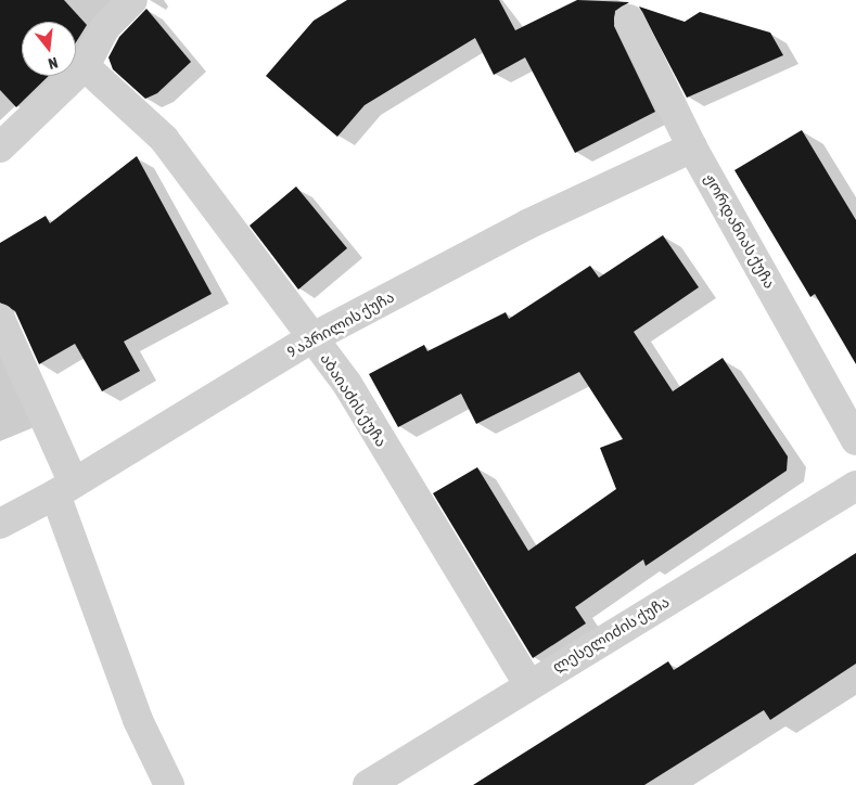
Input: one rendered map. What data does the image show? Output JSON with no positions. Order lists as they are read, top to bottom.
{
  "streets": {
    "street": [
      "ჟორდანიას ქუჩა",
      "9 აპრილის ქუჩა",
      "აბაიაძის ქუჩა",
      "ლესელიძის ქუჩა"
    ]
  },
  "crossings": [
    ["ჟორდანიას ქუჩა", "9 აპრილის ქუჩა"],
    ["9 აპრილის ქუჩა", "აბაიაძის ქუჩა"],
    ["აბაიაძის ქუჩა", "ლესელიძის ქუჩა"]
  ],
  "north": "bottom"
}
